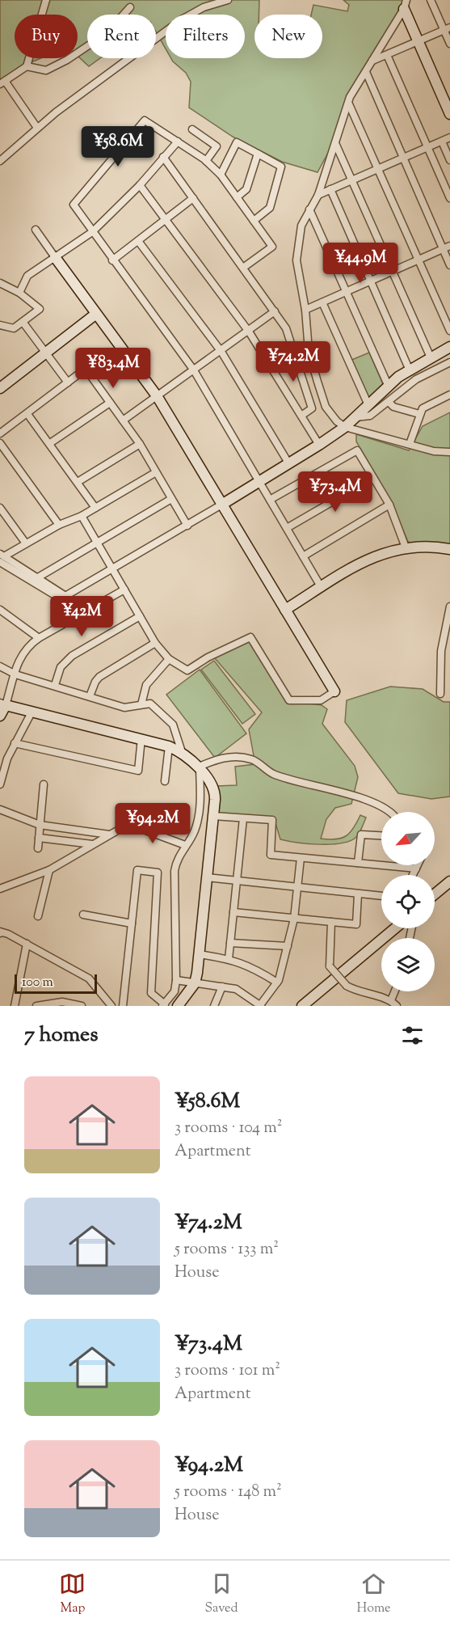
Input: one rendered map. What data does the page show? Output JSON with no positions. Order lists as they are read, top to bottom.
{
  "scale_bar": "100 m",
  "north": "bottom left",
  "page": {
    "chip": [
      "Buy",
      "Rent",
      "Filters",
      "New"
    ],
    "price": [
      "¥58.6M",
      "¥44.9M",
      "¥74.2M",
      "¥83.4M",
      "¥73.4M",
      "¥42M",
      "¥94.2M"
    ],
    "scale": "100 m",
    "heading": "7 homes",
    "list": [
      {
        "name": "¥58.6M",
        "note": "3 rooms · 104 m² · Apartment"
      },
      {
        "name": "¥74.2M",
        "note": "5 rooms · 133 m² · House"
      },
      {
        "name": "¥73.4M",
        "note": "3 rooms · 101 m² · Apartment"
      },
      {
        "name": "¥94.2M",
        "note": "5 rooms · 148 m² · House"
      }
    ],
    "tabs": ["Map", "Saved", "Home"]
  }
}
